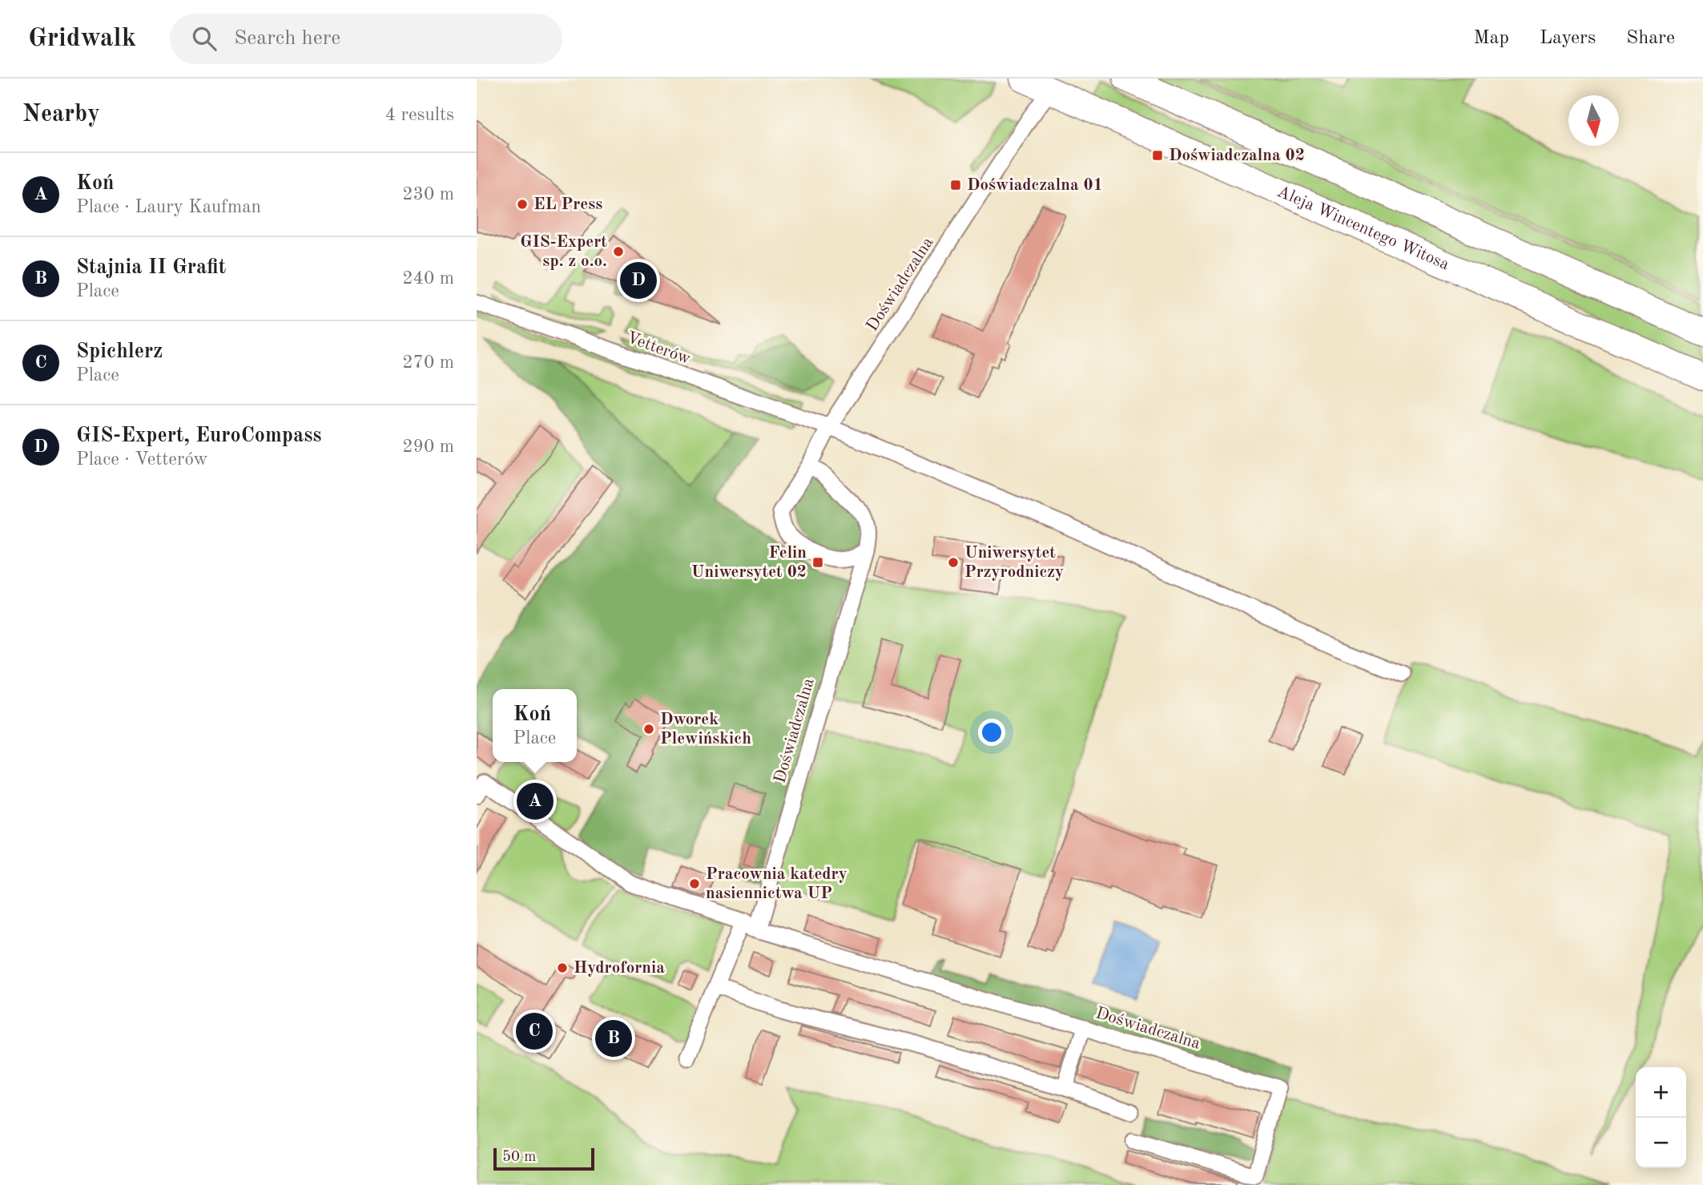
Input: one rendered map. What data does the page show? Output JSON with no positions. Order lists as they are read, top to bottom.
{
  "streets": {
    "main road": ["Aleja Wincentego Witosa"],
    "street": ["Doświadczalna", "Vetterów"]
  },
  "crossings": [
    ["Aleja Wincentego Witosa", "Doświadczalna"],
    ["Doświadczalna", "Vetterów"]
  ],
  "places": {
    "transit": ["Doświadczalna 02", "Doświadczalna 01", "Felin Uniwersytet 02"],
    "other": [
      "EL Press",
      "GIS-Expert sp. z o.o.",
      "Uniwersytet Przyrodniczy",
      "Dworek Plewińskich",
      "Pracownia katedry nasiennictwa UP",
      "Hydrofornia"
    ]
  },
  "scale_bar": "50 m",
  "north": "bottom",
  "page": {
    "header": "Gridwalk",
    "search": "Search here",
    "nav": ["Map", "Layers", "Share"],
    "heading": ["Nearby", "4 results"],
    "list": [
      {
        "mark": "A",
        "name": "Koń",
        "note": "Place · Laury Kaufman",
        "value": "230 m"
      },
      {
        "mark": "B",
        "name": "Stajnia II Grafit",
        "note": "Place",
        "value": "240 m"
      },
      {
        "mark": "C",
        "name": "Spichlerz",
        "note": "Place",
        "value": "270 m"
      },
      {
        "mark": "D",
        "name": "GIS-Expert, EuroCompass",
        "note": "Place · Vetterów",
        "value": "290 m"
      }
    ],
    "pins": [
      "D",
      "A",
      "C",
      "B"
    ],
    "popup": ["Koń", "Place"],
    "map_buttons": ["+", "−"],
    "scale": "50 m"
  }
}
